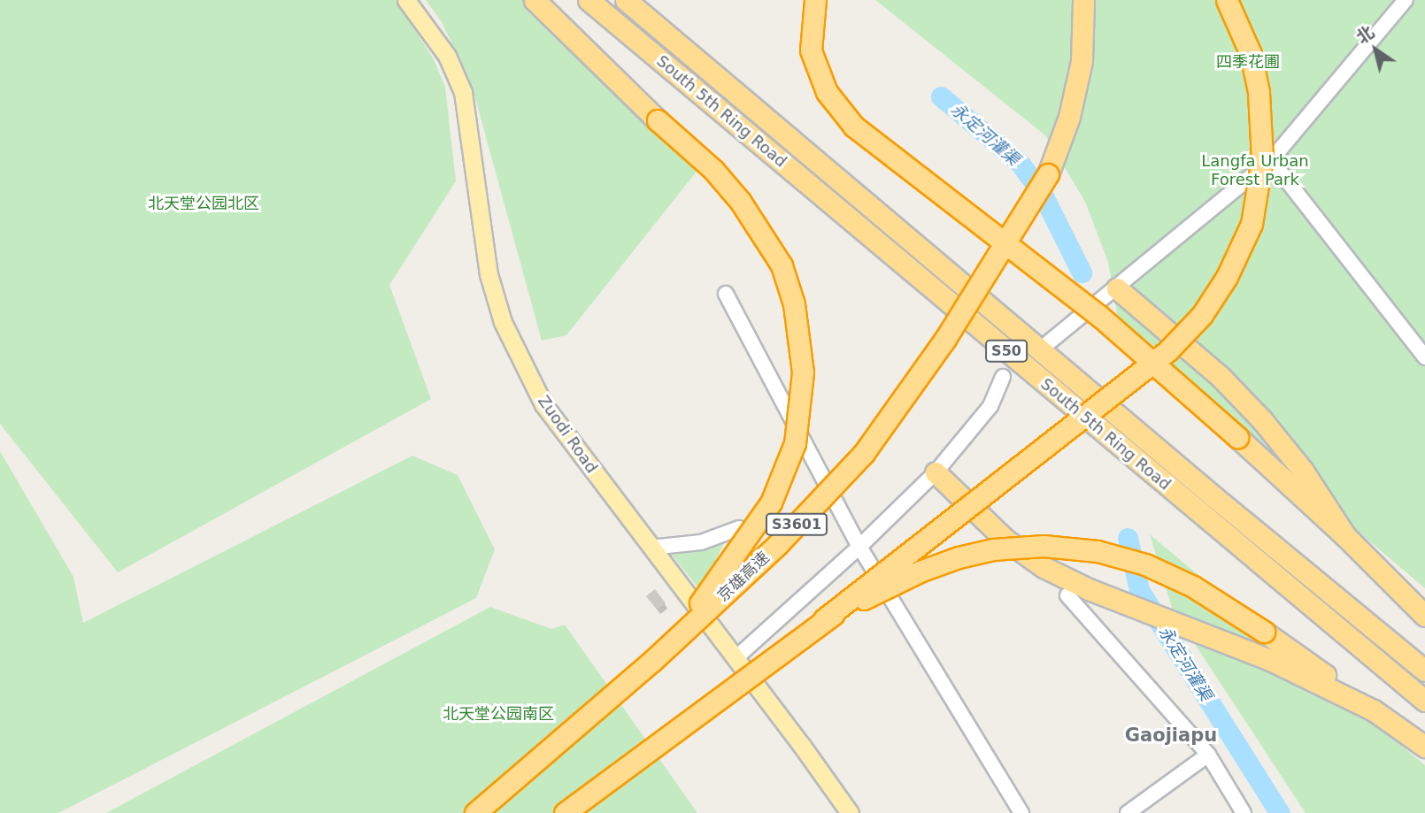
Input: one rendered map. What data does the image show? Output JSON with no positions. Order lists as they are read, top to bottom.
{
  "streets": {
    "highway": [
      "South 5th Ring Road",
      "S50",
      "S3601",
      "京雄高速"
    ],
    "main road": ["Zuodi Road"]
  },
  "districts": ["Gaojiapu"],
  "water": ["永定河灌渠"],
  "parks": [
    "四季花圃",
    "Langfa Urban Forest Park",
    "北天堂公园北区",
    "北天堂公园南区"
  ],
  "north": "top left"
}
